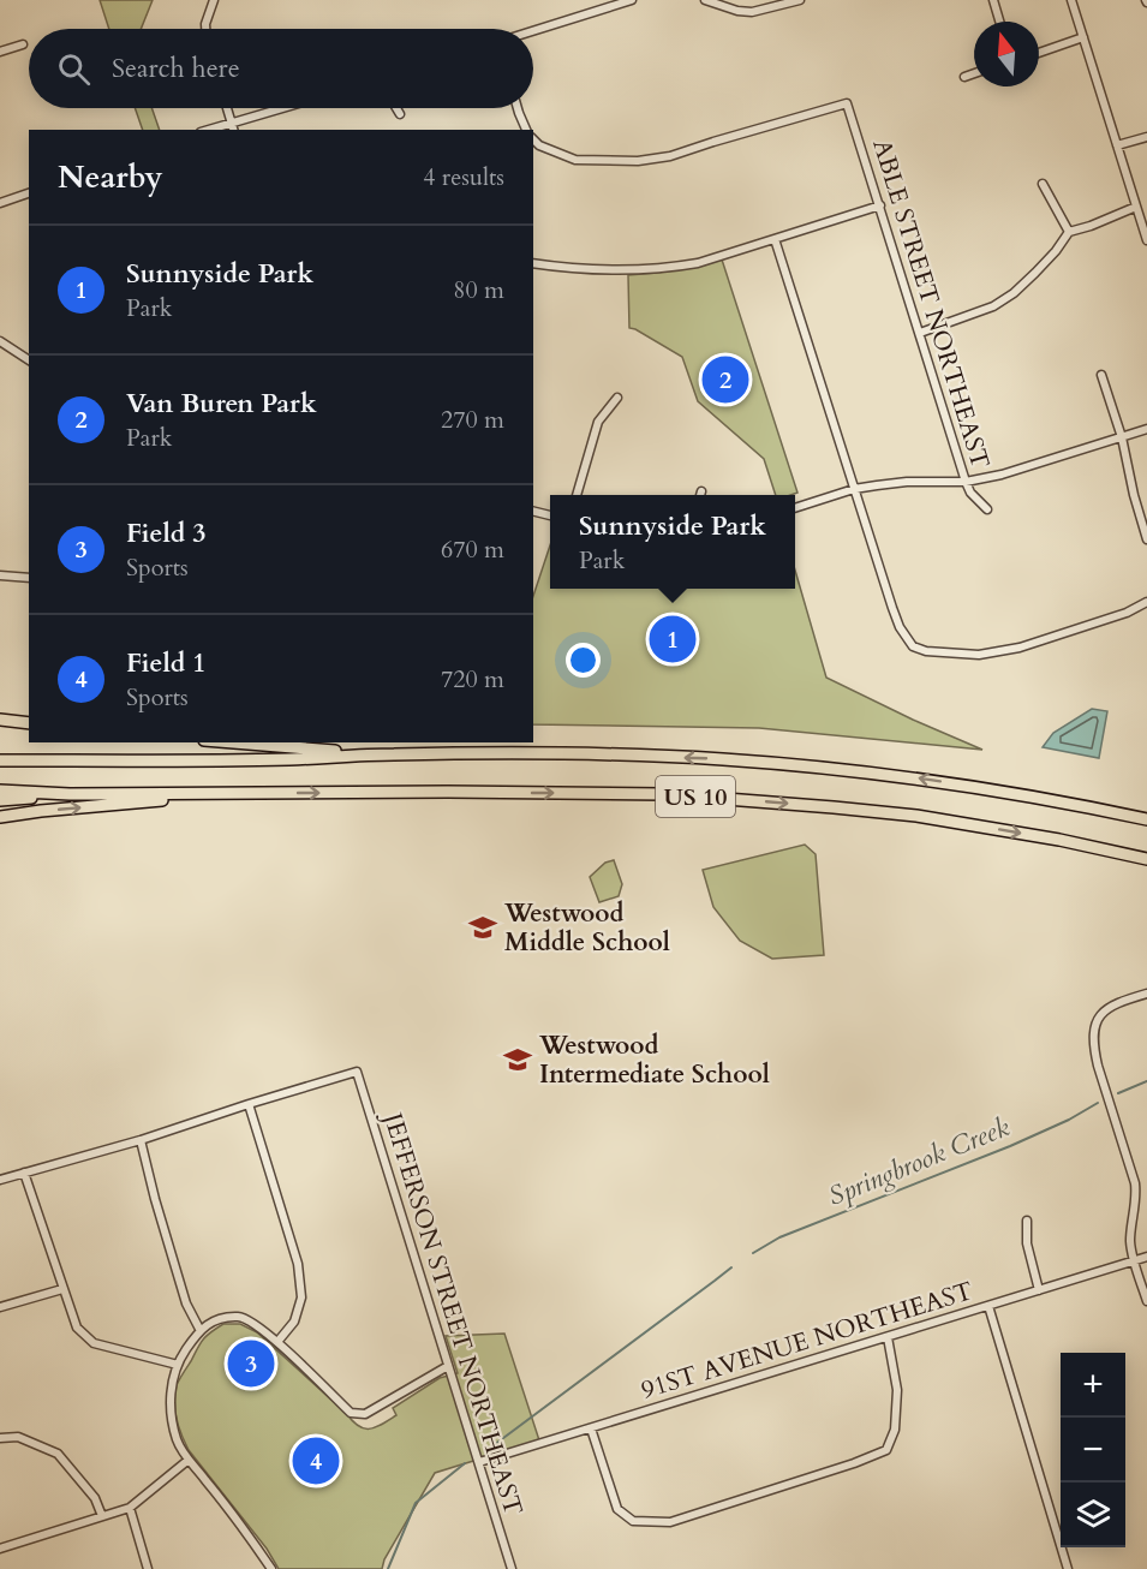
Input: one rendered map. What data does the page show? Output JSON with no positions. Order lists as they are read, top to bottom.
{
  "streets": {
    "highway": ["US 10"],
    "street": ["ABLE STREET NORTHEAST", "JEFFERSON STREET NORTHEAST", "91ST AVENUE NORTHEAST"]
  },
  "crossings": [
    ["JEFFERSON STREET NORTHEAST", "91ST AVENUE NORTHEAST"]
  ],
  "water": ["Springbrook Creek"],
  "places": {
    "school or university": ["Westwood Middle School", "Westwood Intermediate School"]
  },
  "north": "top",
  "page": {
    "search": "Search here",
    "heading": ["Nearby", "4 results"],
    "list": [
      {
        "mark": "1",
        "name": "Sunnyside Park",
        "note": "Park",
        "value": "80 m"
      },
      {
        "mark": "2",
        "name": "Van Buren Park",
        "note": "Park",
        "value": "270 m"
      },
      {
        "mark": "3",
        "name": "Field 3",
        "note": "Sports",
        "value": "670 m"
      },
      {
        "mark": "4",
        "name": "Field 1",
        "note": "Sports",
        "value": "720 m"
      }
    ],
    "pins": [
      "2",
      "1",
      "3",
      "4"
    ],
    "popup": ["Sunnyside Park", "Park"],
    "map_buttons": ["+", "−"]
  }
}
